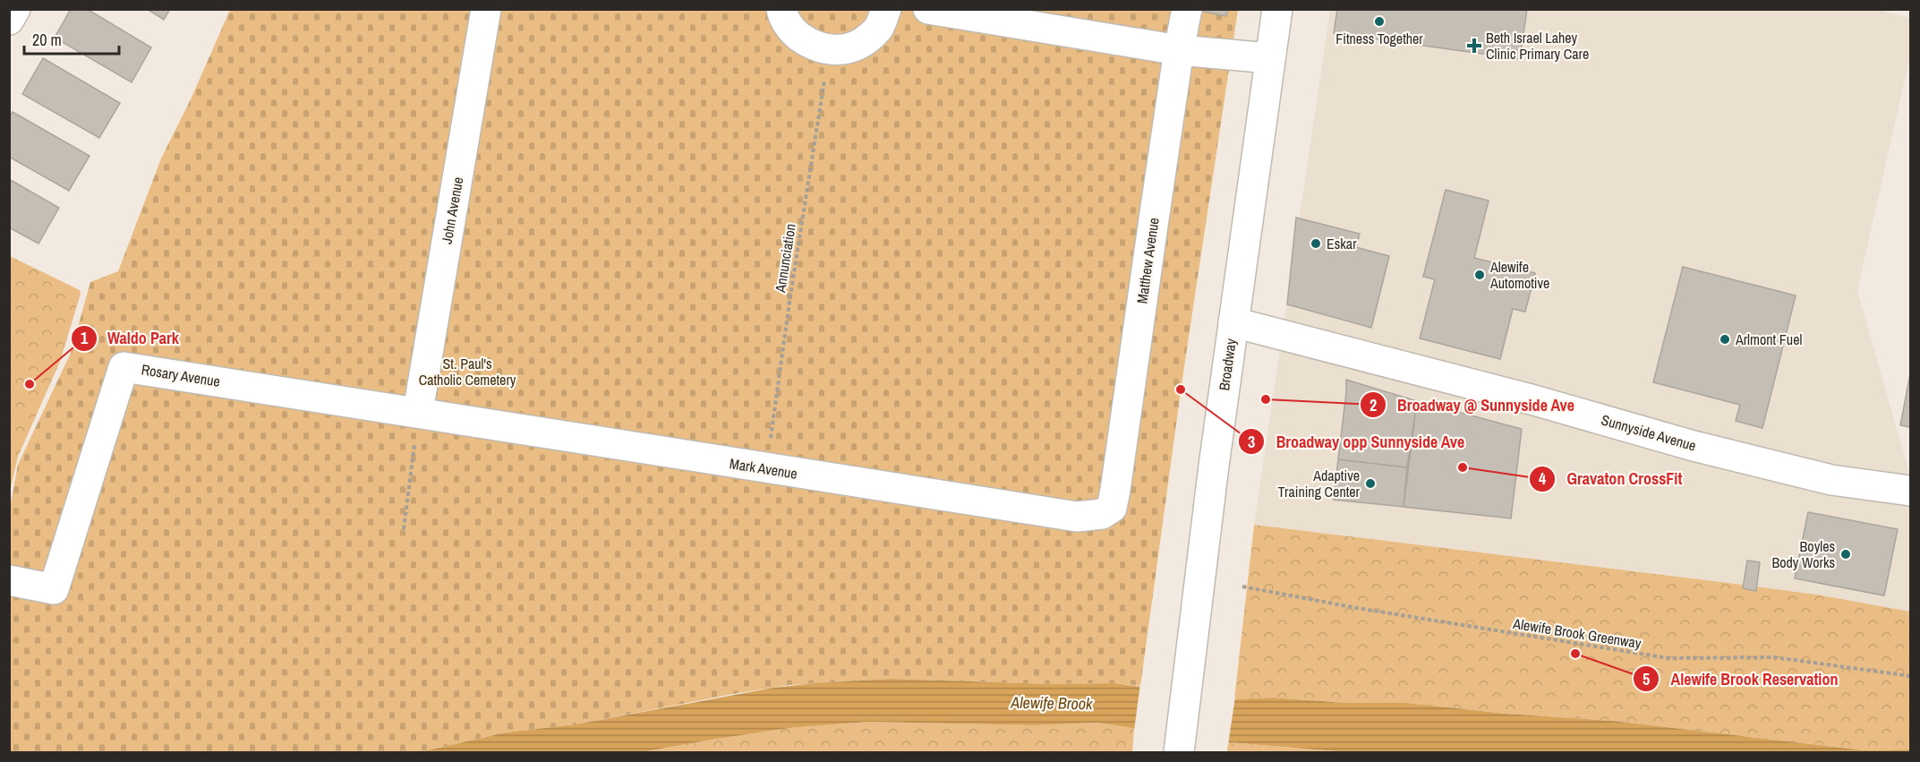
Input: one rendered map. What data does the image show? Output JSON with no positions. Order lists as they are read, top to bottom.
{
  "streets": {
    "main road": [
      "John Avenue",
      "Matthew Avenue",
      "Broadway",
      "Rosary Avenue",
      "Sunnyside Avenue",
      "Mark Avenue"
    ],
    "path": ["Annunciation", "Alewife Brook Greenway"]
  },
  "crossings": [
    ["John Avenue", "Rosary Avenue"],
    ["John Avenue", "Mark Avenue"],
    ["Annunciation", "Mark Avenue"],
    ["Matthew Avenue", "Mark Avenue"],
    ["Broadway", "Sunnyside Avenue"],
    ["Rosary Avenue", "Mark Avenue"]
  ],
  "water": ["Alewife Brook"],
  "parks": ["St. Paul's Catholic Cemetery"],
  "places": {
    "other": [
      "Fitness Together",
      "Eskar",
      "Alewife Automotive",
      "Arlmont Fuel",
      "Waldo Park",
      "Broadway opp Sunnyside Ave",
      "Broadway @ Sunnyside Ave",
      "Gravaton CrossFit",
      "Adaptive Training Center",
      "Boyles Body Works",
      "Alewife Brook Reservation"
    ],
    "health": ["Beth Israel Lahey Clinic Primary Care"]
  },
  "scale_bar": "20 m"
}
